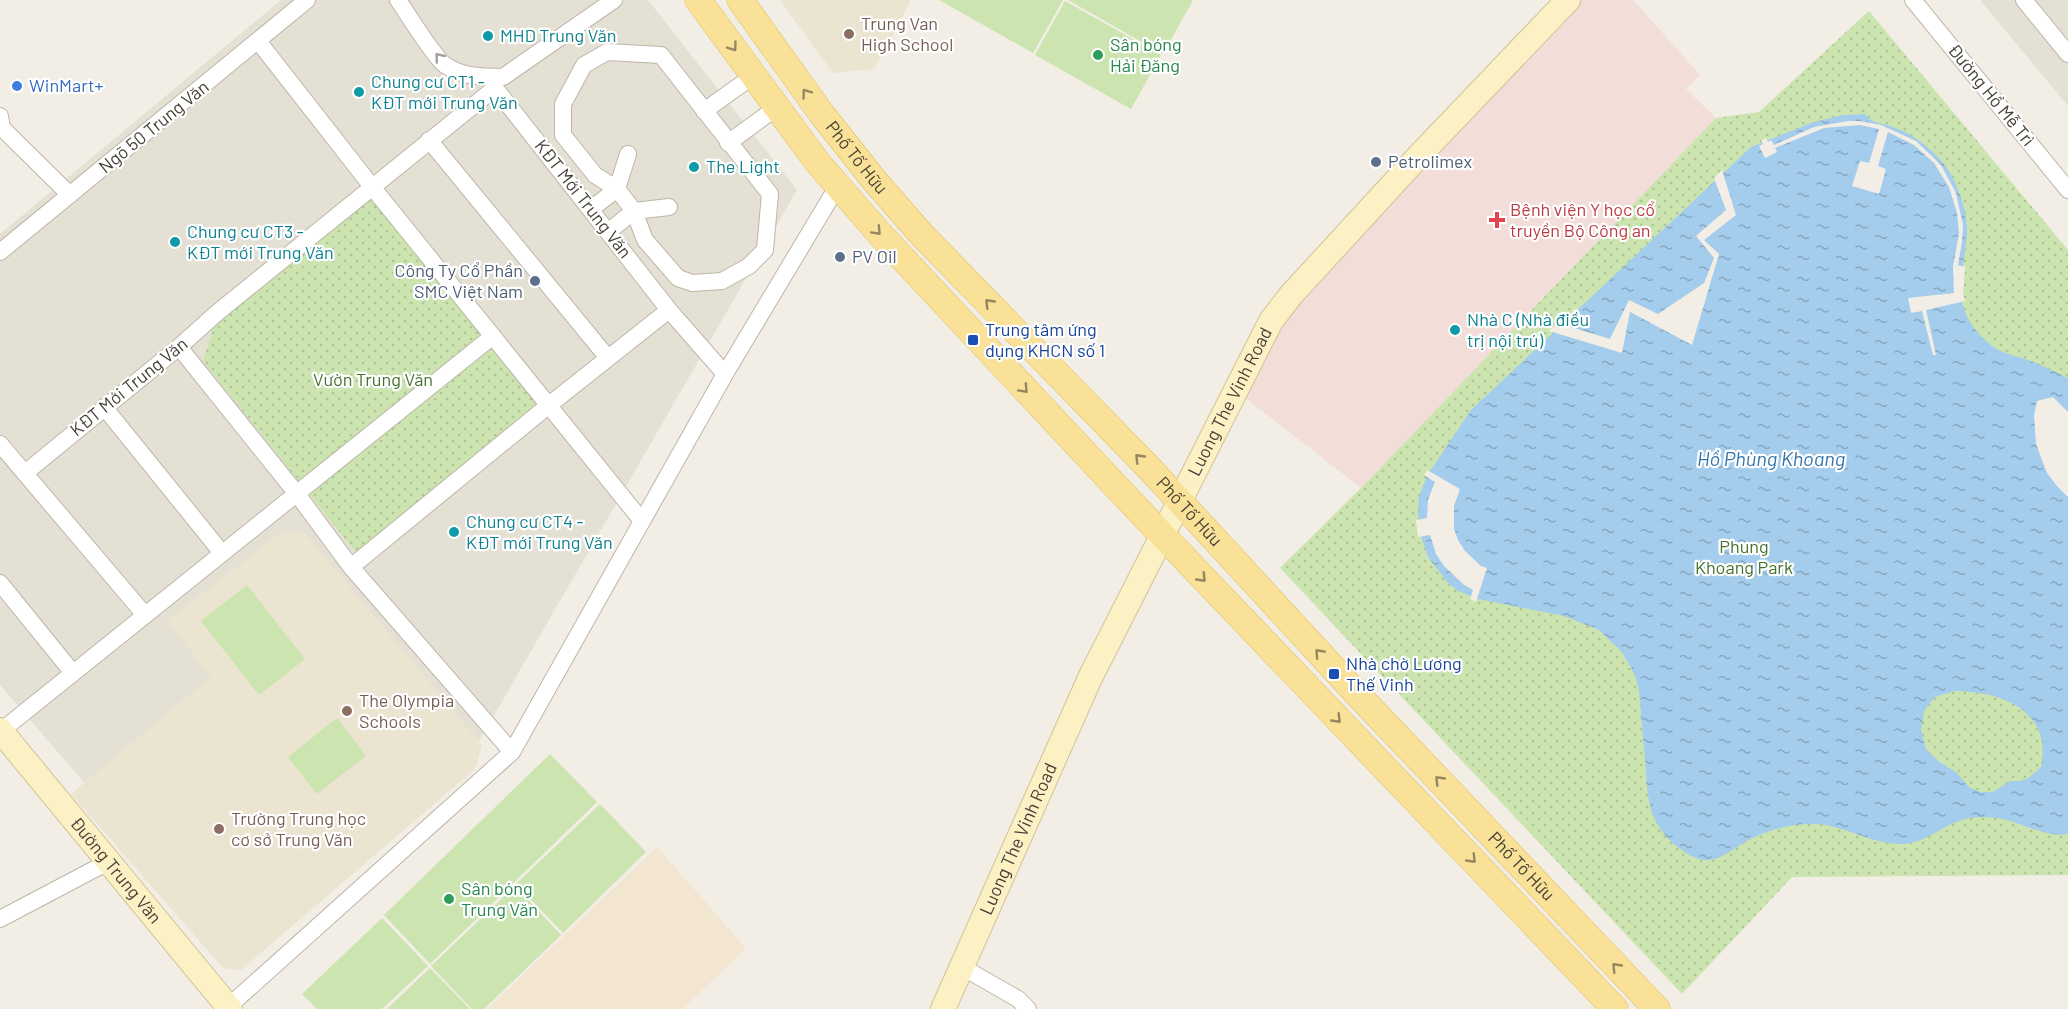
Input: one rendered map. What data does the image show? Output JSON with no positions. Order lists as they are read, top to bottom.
{
  "streets": {
    "main road": ["Phố Tố Hữu"],
    "street": [
      "Đường Hồ Mễ Trì",
      "Ngõ 50 Trung Văn",
      "KĐT Mới Trung Văn",
      "Luong The Vinh Road",
      "Đường Trung Văn"
    ]
  },
  "crossings": [
    ["Phố Tố Hữu", "Luong The Vinh Road"]
  ],
  "water": ["Hồ Phùng Khoang"],
  "parks": ["Vườn Trung Văn", "Phung Khoang Park"],
  "places": {
    "other": [
      "Trung Van High School",
      "MHD Trung Văn",
      "Sân bóng Hải Đăng",
      "WinMart+",
      "Chung cư CT1 - KĐT mới Trung Văn",
      "Petrolimex",
      "The Light",
      "Chung cư CT3 - KĐT mới Trung Văn",
      "PV Oil",
      "Công Ty Cổ Phần SMC Việt Nam",
      "Nhà C (Nhà điều trị nội trú)",
      "Chung cư CT4 - KĐT mới Trung Văn",
      "The Olympia Schools",
      "Trường Trung học cơ sở Trung Văn",
      "Sân bóng Trung Văn"
    ],
    "health": ["Bệnh viện Y học cổ truyền Bộ Công an"],
    "transit": ["Trung tâm ứng dụng KHCN số 1", "Nhà chờ Lương Thế Vinh"]
  }
}
